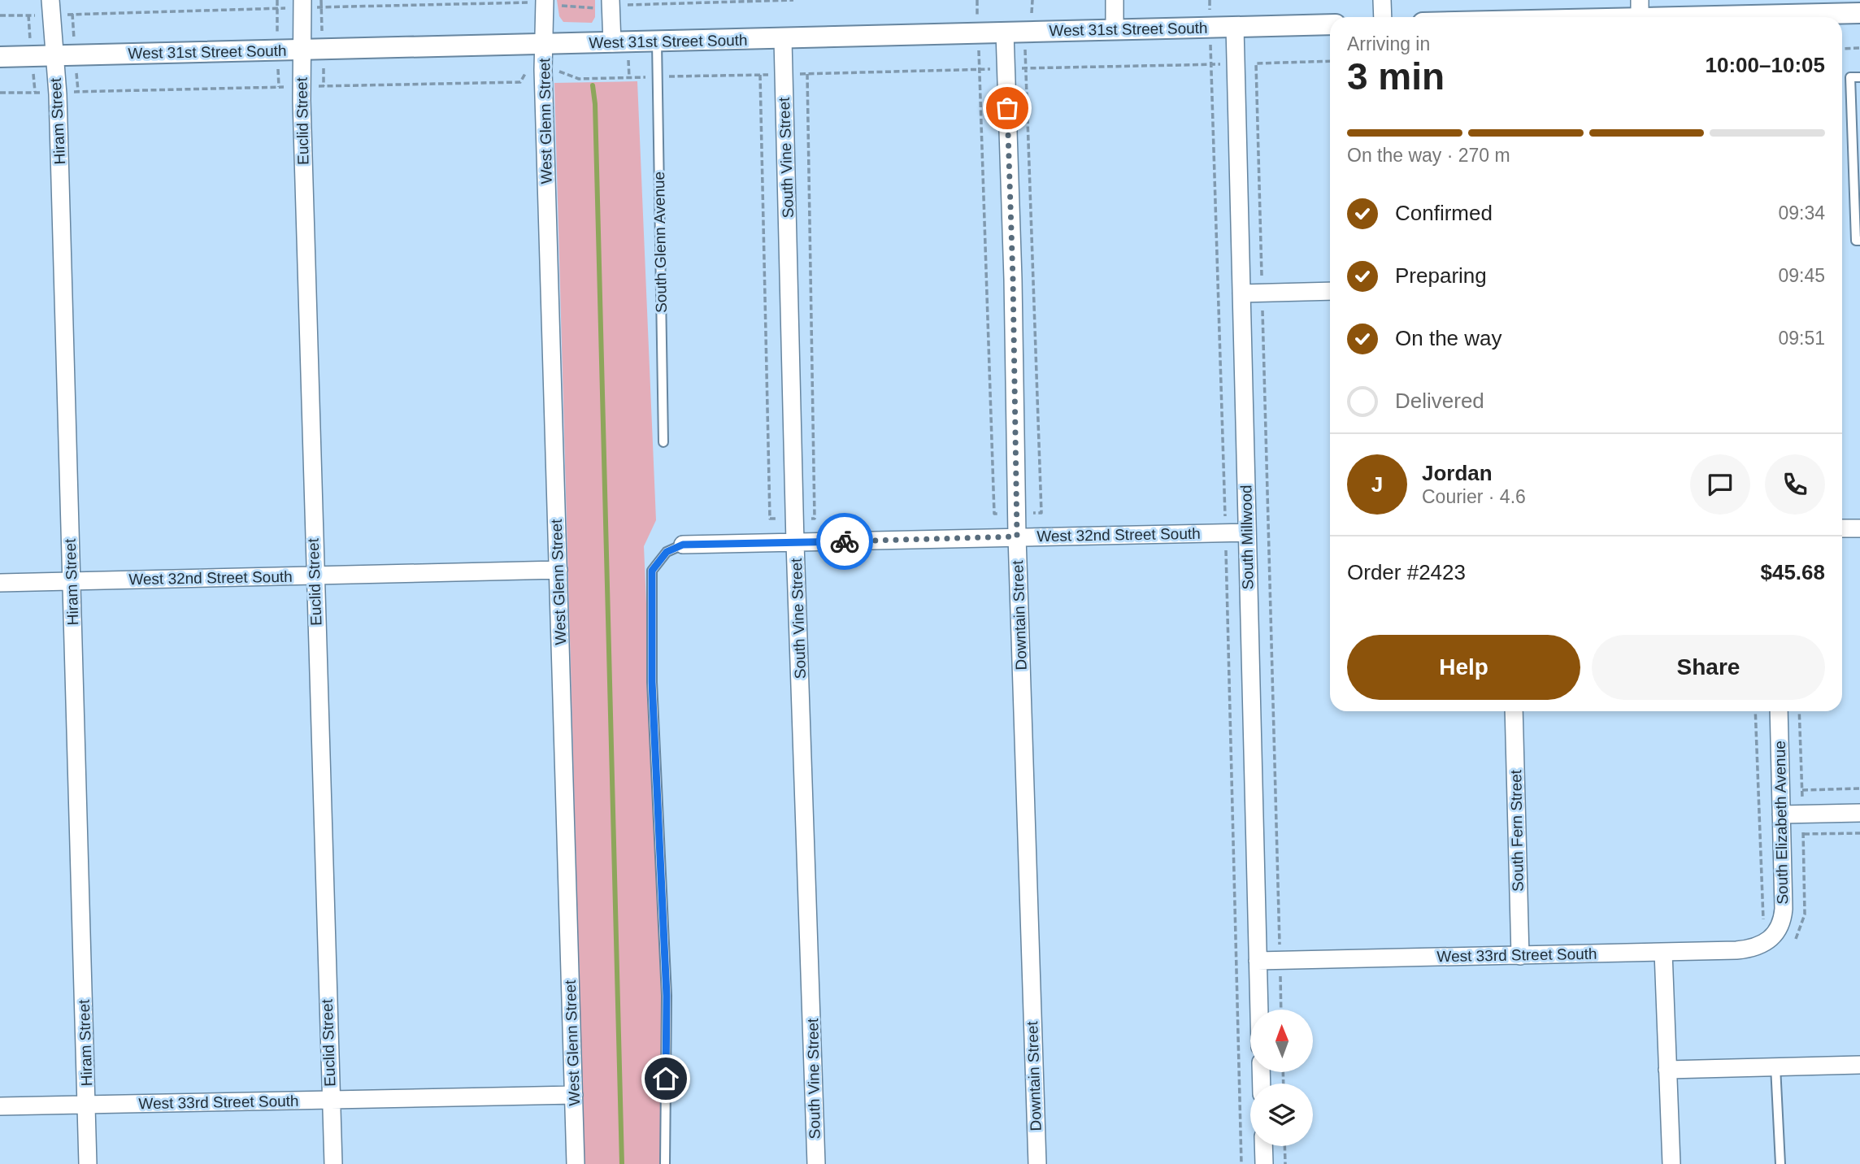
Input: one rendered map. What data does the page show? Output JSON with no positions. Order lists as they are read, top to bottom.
{
  "streets": {
    "street": [
      "West 31st Street South",
      "Hiram Street",
      "Euclid Street",
      "West Glenn Street",
      "South Vine Street",
      "West 32nd Street South",
      "South Millwood",
      "Downtain Street",
      "South Elizabeth Avenue",
      "South Fern Street",
      "West 33rd Street South"
    ],
    "lane": ["South Glenn Avenue"]
  },
  "crossings": [
    ["West 31st Street South", "Hiram Street"],
    ["West 31st Street South", "Euclid Street"],
    ["West 31st Street South", "West Glenn Street"],
    ["West 31st Street South", "South Vine Street"],
    ["West 31st Street South", "South Glenn Avenue"],
    ["West 31st Street South", "South Millwood"],
    ["West 31st Street South", "Downtain Street"],
    ["Hiram Street", "West 32nd Street South"],
    ["Hiram Street", "West 33rd Street South"],
    ["Euclid Street", "West 32nd Street South"],
    ["Euclid Street", "West 33rd Street South"],
    ["West Glenn Street", "West 32nd Street South"],
    ["West Glenn Street", "West 33rd Street South"],
    ["South Vine Street", "West 32nd Street South"],
    ["West 32nd Street South", "South Millwood"],
    ["West 32nd Street South", "Downtain Street"],
    ["South Millwood", "West 33rd Street South"],
    ["South Elizabeth Avenue", "West 33rd Street South"],
    ["South Fern Street", "West 33rd Street South"]
  ],
  "north": "top",
  "page": {
    "heading": ["3 min", "Arriving in", "10:00–10:05"],
    "panel": [
      "Jordan",
      "Courier · 4.6",
      "Order #2423",
      "$45.68"
    ],
    "bar": "On the way · 270 m",
    "list": [
      ["Confirmed", "09:34"],
      ["Preparing", "09:45"],
      ["On the way", "09:51"],
      "Delivered"
    ],
    "round": "J",
    "buttons": ["Help", "Share"]
  }
}
